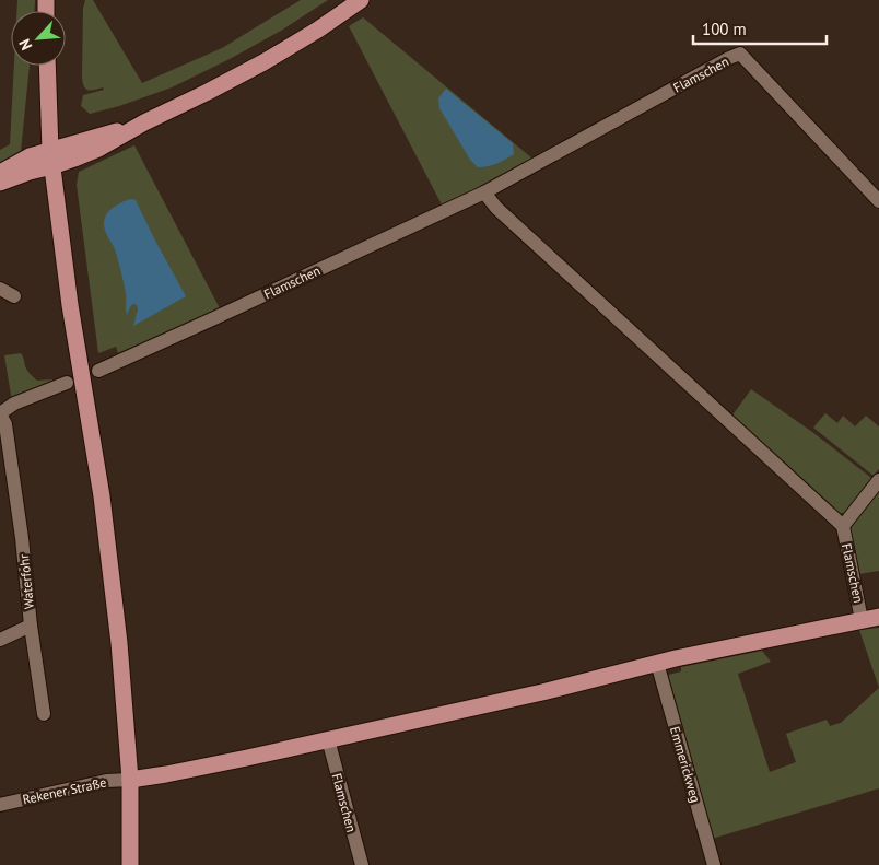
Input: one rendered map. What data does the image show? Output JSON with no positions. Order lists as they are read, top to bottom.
{
  "streets": {
    "street": [
      "Flamschen",
      "Waterfohr",
      "Emmerickweg",
      "Rekener Straße"
    ]
  },
  "scale_bar": "100 m",
  "north": "bottom left"
}
